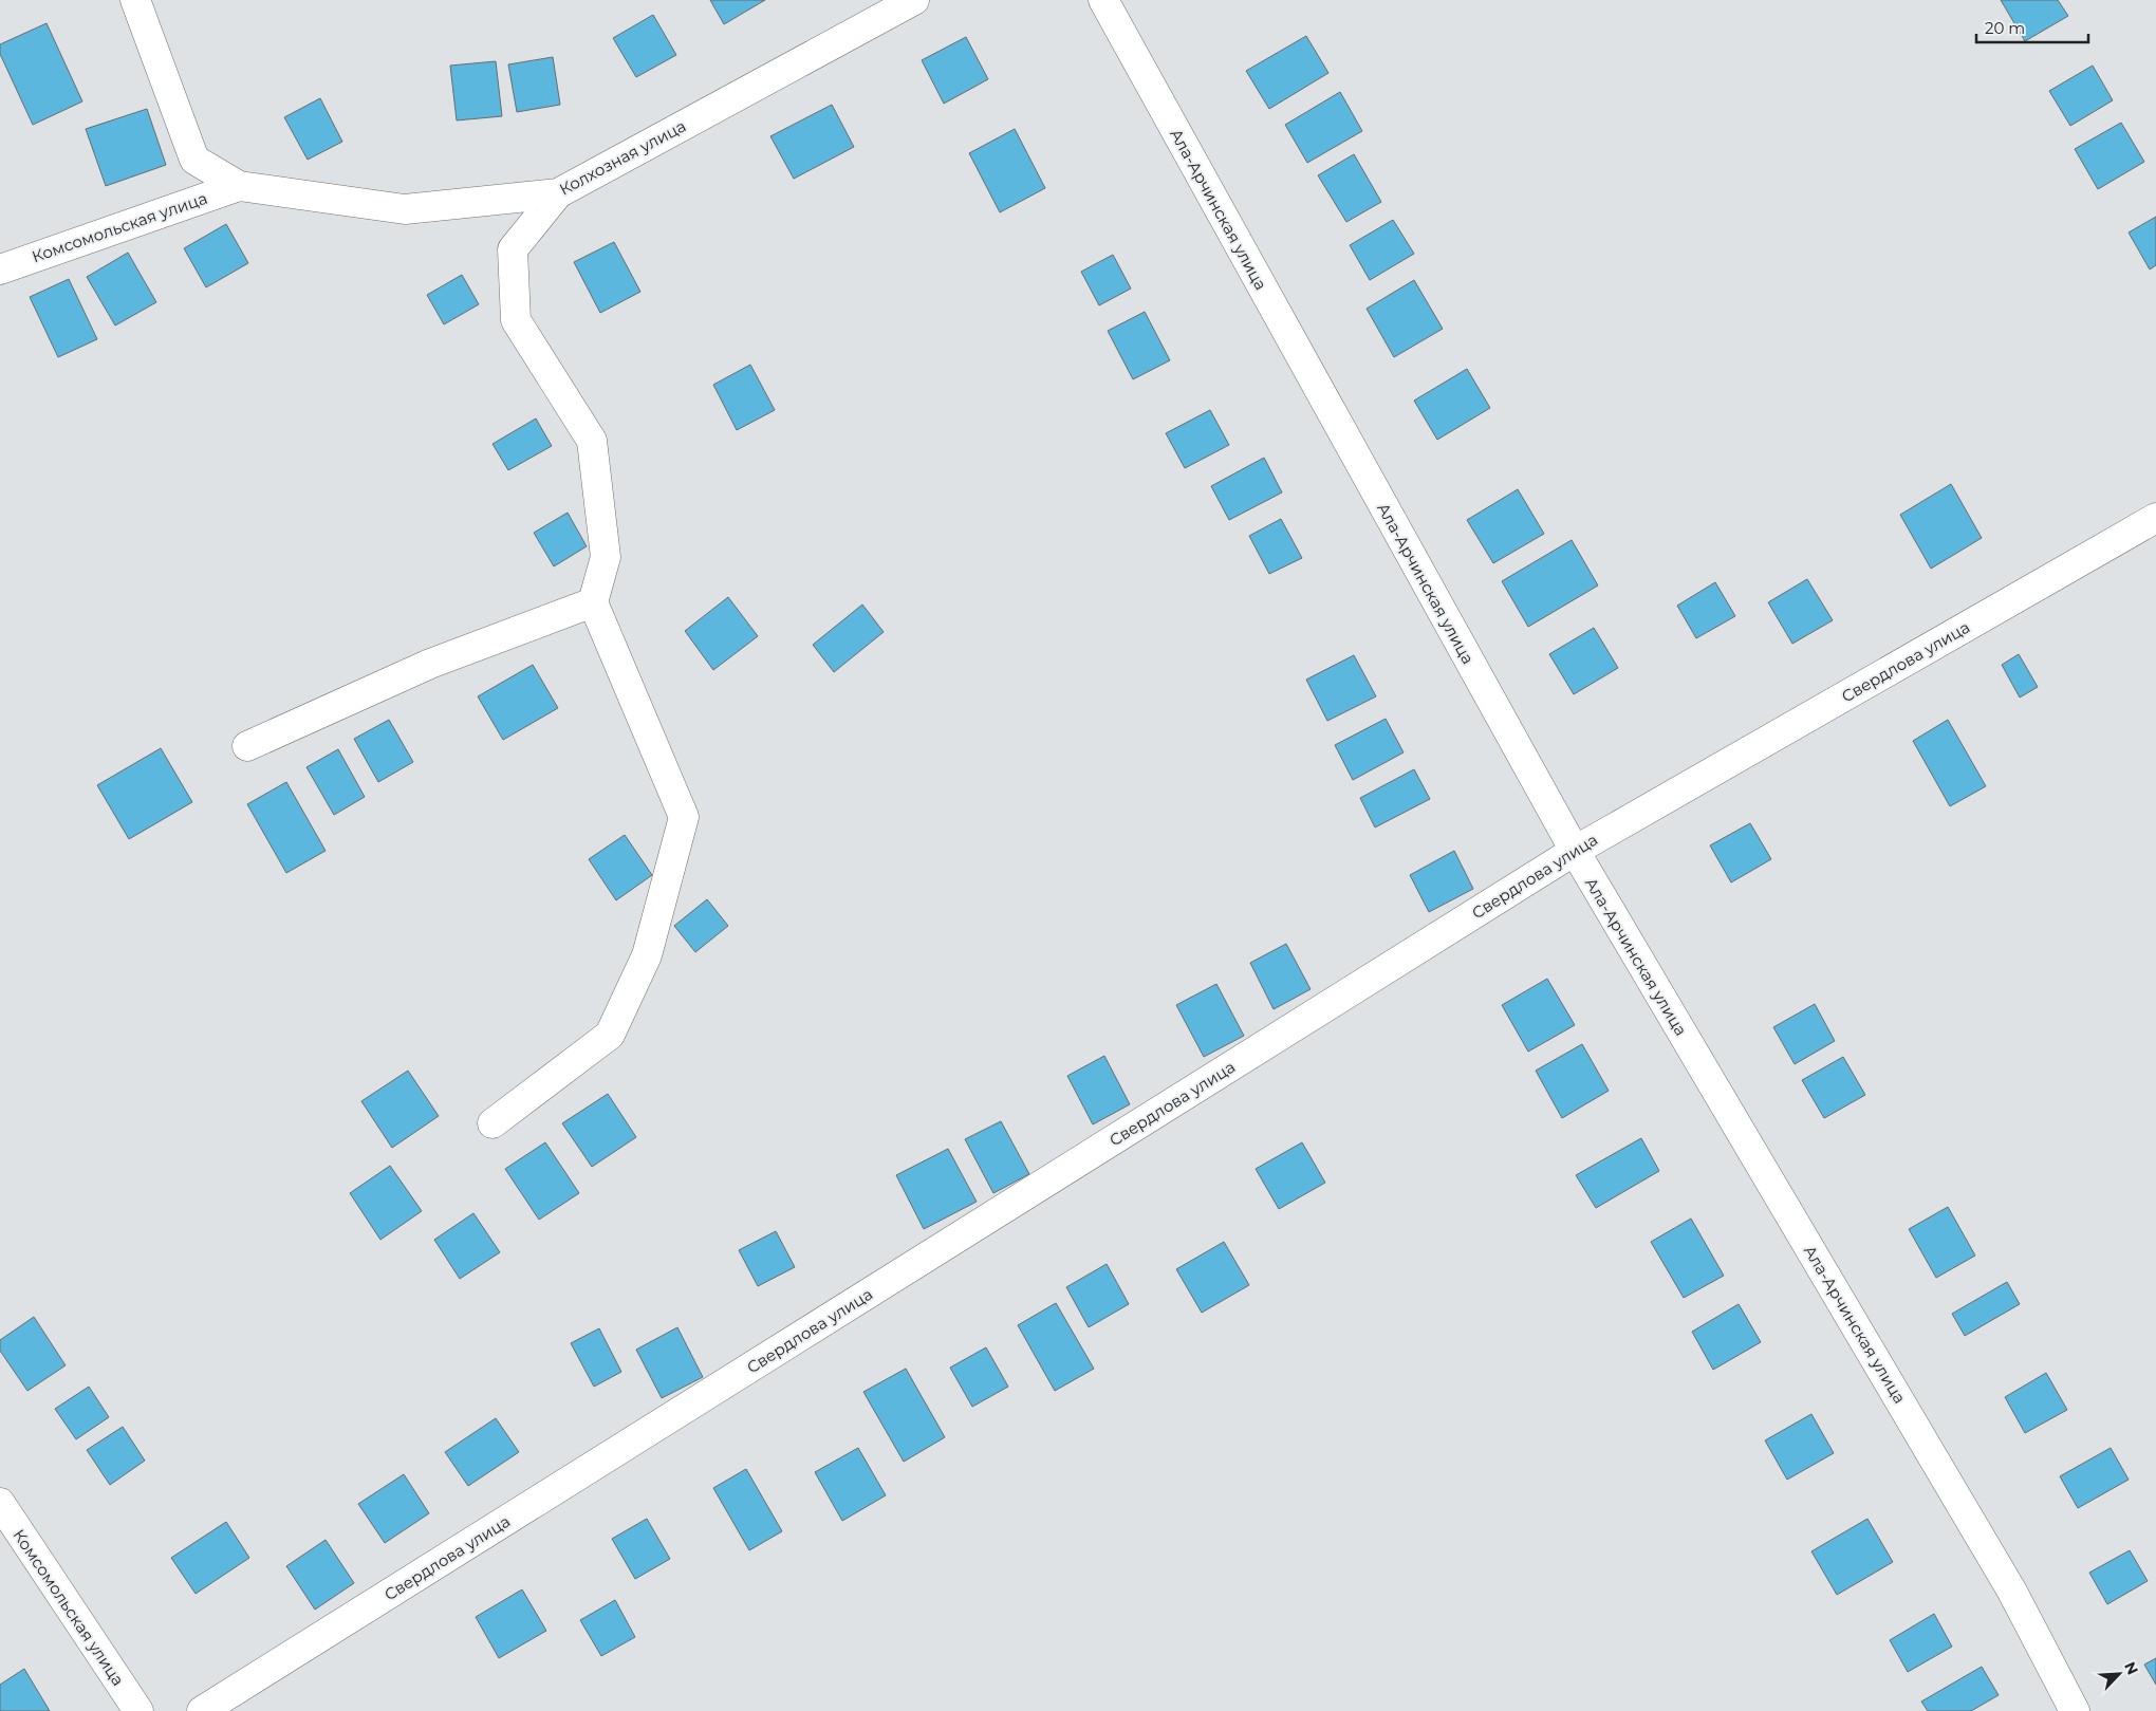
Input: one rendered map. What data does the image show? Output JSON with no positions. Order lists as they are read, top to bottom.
{
  "streets": {
    "street": [
      "Колхозная улица",
      "Ала-Арчинская улица",
      "Комсомольская улица",
      "Свердлова улица"
    ]
  },
  "crossings": [
    ["Колхозная улица", "Комсомольская улица"],
    ["Ала-Арчинская улица", "Свердлова улица"]
  ],
  "scale_bar": "20 m",
  "north": "top right"
}
